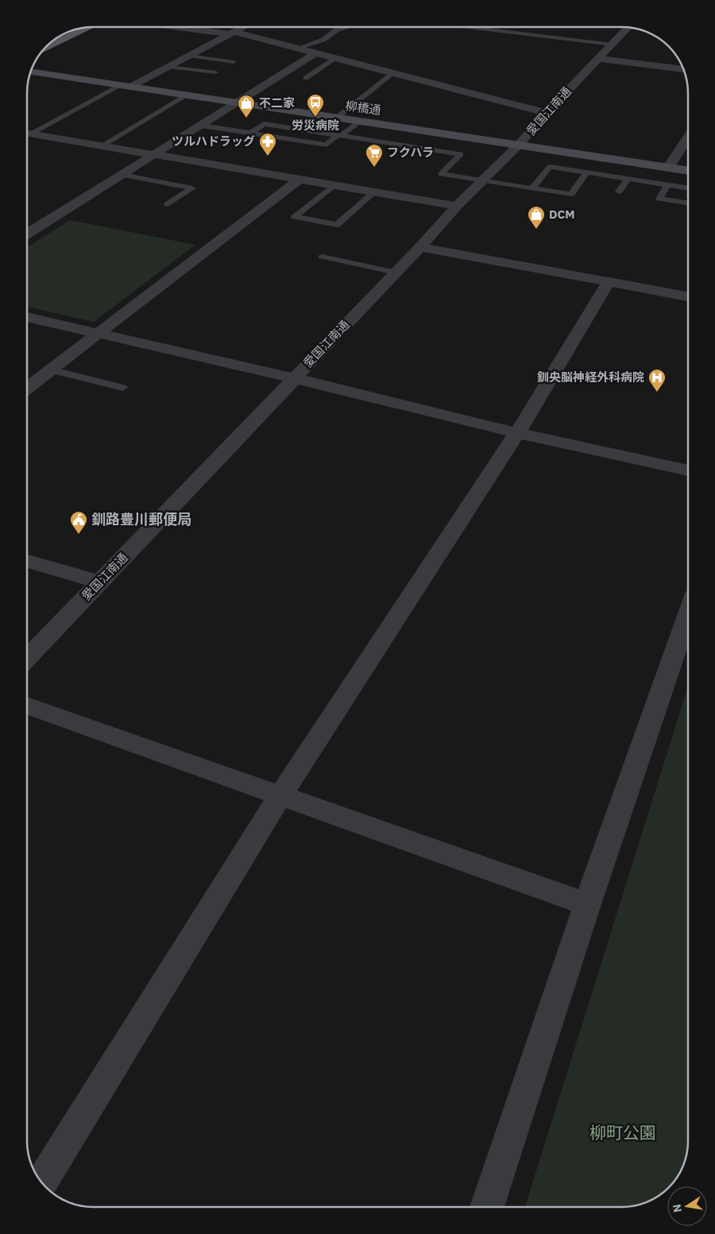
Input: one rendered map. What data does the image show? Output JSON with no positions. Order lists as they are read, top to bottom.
{
  "streets": {
    "street": ["柳橋通", "愛国江南通"]
  },
  "crossings": [
    ["柳橋通", "愛国江南通"]
  ],
  "parks": ["柳町公園"],
  "places": {
    "bus stop": ["労災病院"],
    "shop": ["不二家", "DCM"],
    "pharmacy": ["ツルハドラッグ"],
    "supermarket": ["フクハラ"],
    "hospital": ["釧央脳神経外科病院"],
    "public building": ["釧路豊川郵便局"]
  },
  "north": "left"
}
